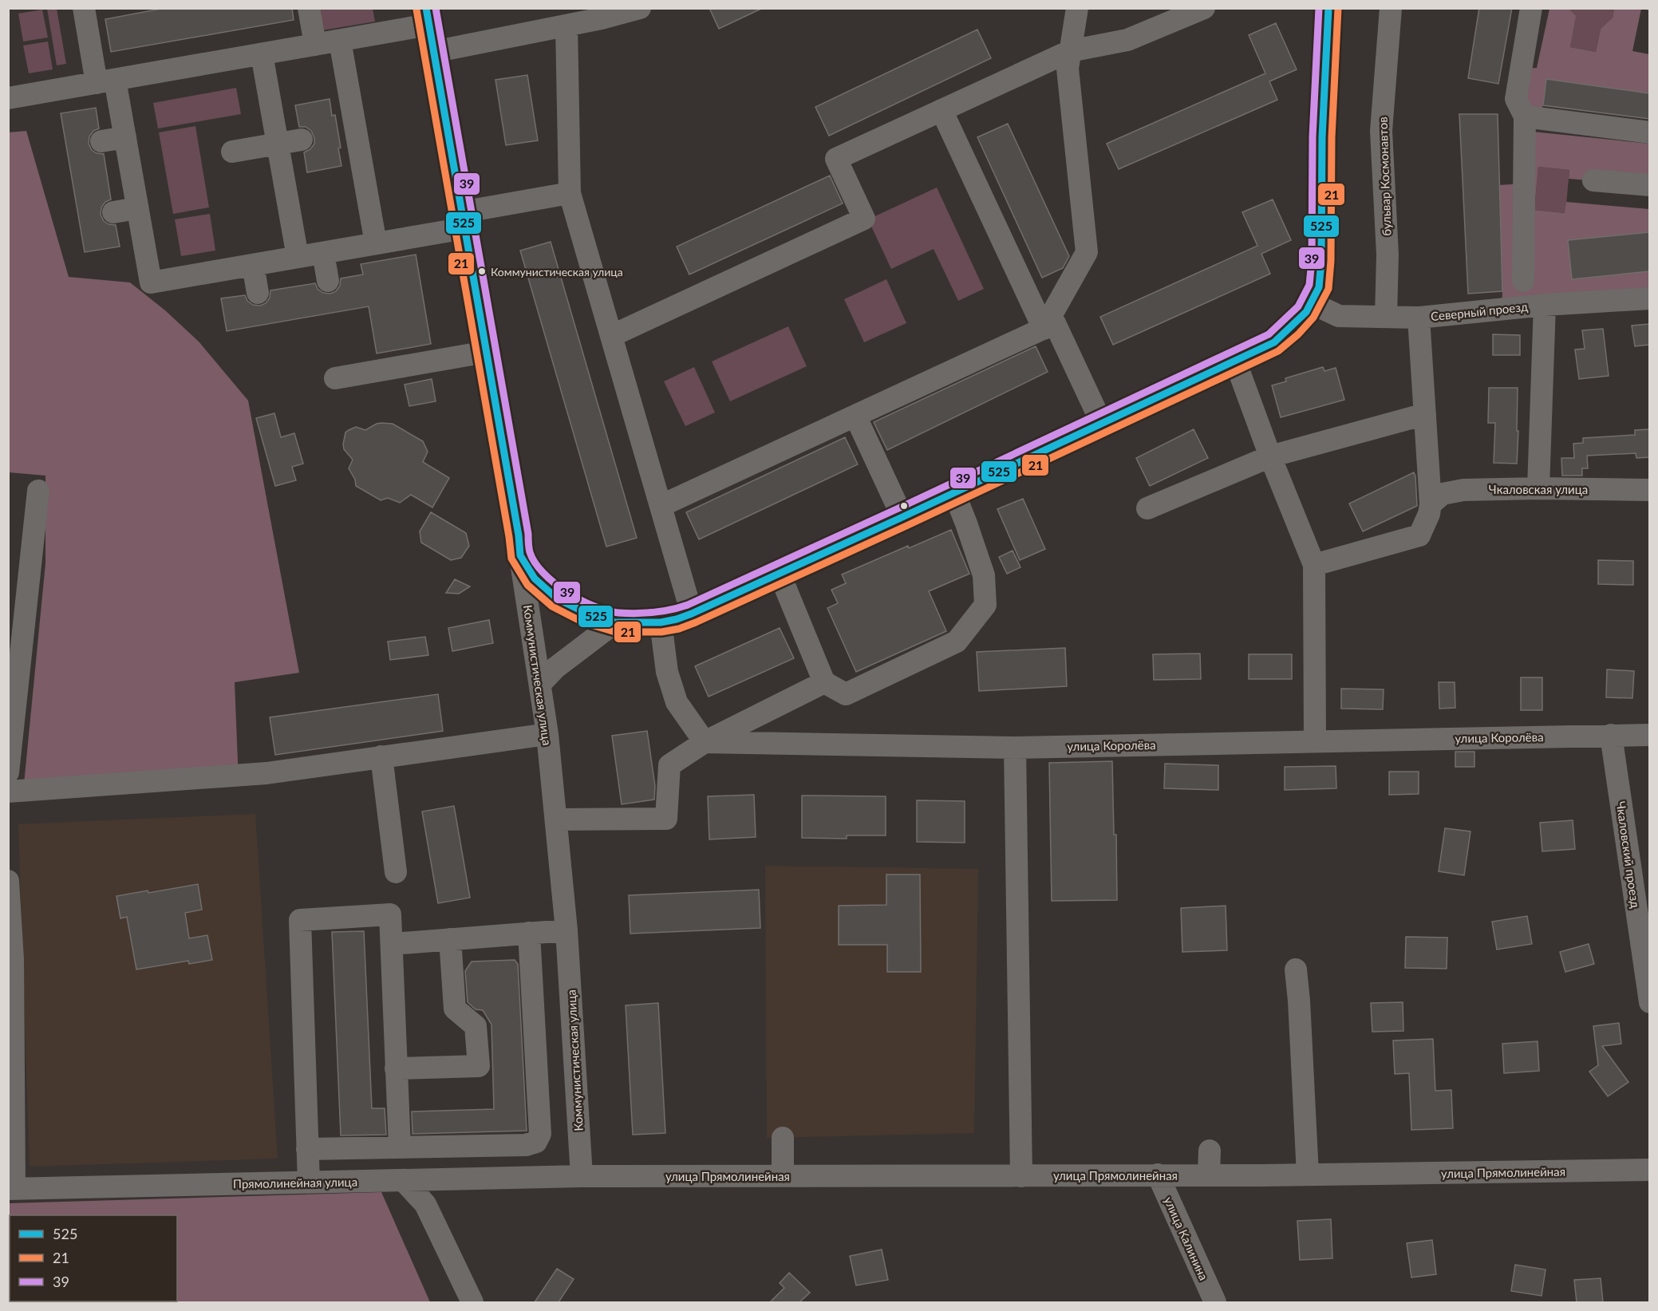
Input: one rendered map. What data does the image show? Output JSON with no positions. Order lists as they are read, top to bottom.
{
  "streets": {
    "main road": ["Коммунистическая улица"],
    "street": [
      "бульвар Космонавтов",
      "Северный проезд",
      "Чкаловская улица",
      "улица Королёва",
      "Чкаловский проезд",
      "улица Прямолинейная",
      "Прямолинейная улица",
      "улица Калинина"
    ]
  },
  "crossings": [
    ["бульвар Космонавтов", "Северный проезд"],
    ["Коммунистическая улица", "улица Прямолинейная"],
    ["Коммунистическая улица", "Прямолинейная улица"],
    ["улица Королёва", "Чкаловский проезд"],
    ["улица Прямолинейная", "Прямолинейная улица"],
    ["улица Прямолинейная", "улица Калинина"]
  ],
  "places": ["Коммунистическая улица"],
  "lines": ["transit line 525", "transit line 39", "transit line 21"],
  "legend": ["525", "21", "39"]
}
